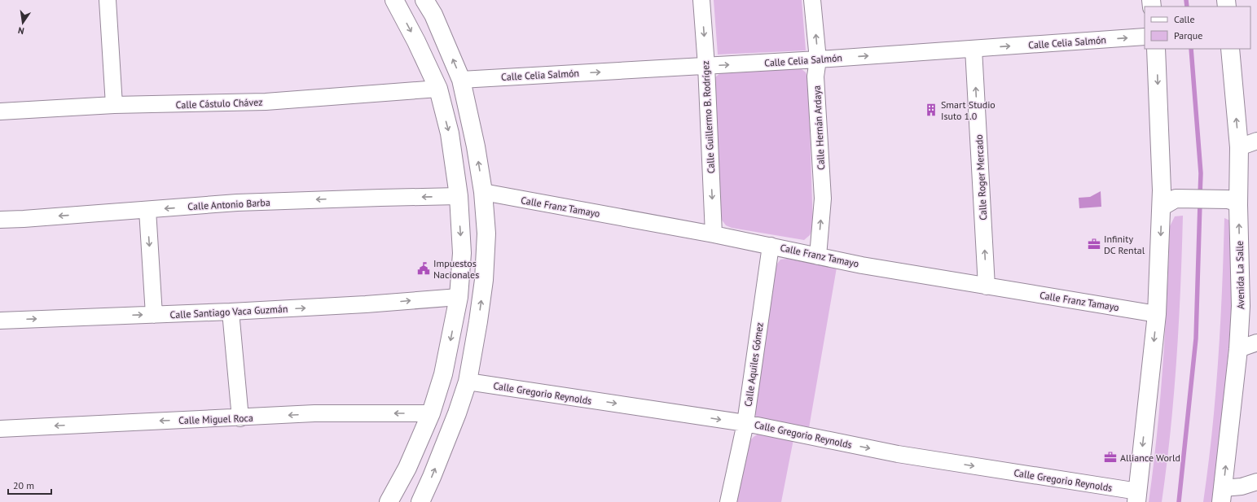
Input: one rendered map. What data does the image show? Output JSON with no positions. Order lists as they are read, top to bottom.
{
  "streets": {
    "street": [
      "Calle Celia Salmón",
      "Calle Cástulo Chávez",
      "Calle Guillermo B. Rodrígez",
      "Calle Hernán Ardaya",
      "Calle Roger Mercado",
      "Calle Antonio Barba",
      "Calle Franz Tamayo",
      "Avenida La Salle",
      "Calle Santiago Vaca Guzmán",
      "Calle Aquiles Gómez",
      "Calle Gregorio Reynolds",
      "Calle Miguel Roca"
    ]
  },
  "crossings": [
    ["Calle Celia Salmón", "Calle Guillermo B. Rodrígez"],
    ["Calle Celia Salmón", "Calle Hernán Ardaya"],
    ["Calle Celia Salmón", "Calle Roger Mercado"],
    ["Calle Guillermo B. Rodrígez", "Calle Franz Tamayo"],
    ["Calle Hernán Ardaya", "Calle Franz Tamayo"],
    ["Calle Roger Mercado", "Calle Franz Tamayo"],
    ["Calle Franz Tamayo", "Calle Aquiles Gómez"],
    ["Calle Aquiles Gómez", "Calle Gregorio Reynolds"]
  ],
  "one_way": [
    "Calle Celia Salmón",
    "Calle Guillermo B. Rodrígez",
    "Calle Hernán Ardaya",
    "Calle Roger Mercado",
    "Calle Antonio Barba",
    "Calle Santiago Vaca Guzmán",
    "Calle Gregorio Reynolds",
    "Calle Miguel Roca"
  ],
  "places": {
    "building": ["Smart Studio Isuto 1.0"],
    "office": ["Infinity DC Rental", "Alliance World"],
    "public building": ["Impuestos Nacionales"]
  },
  "legend": ["Calle", "Parque"],
  "scale_bar": "20 m",
  "north": "bottom"
}
